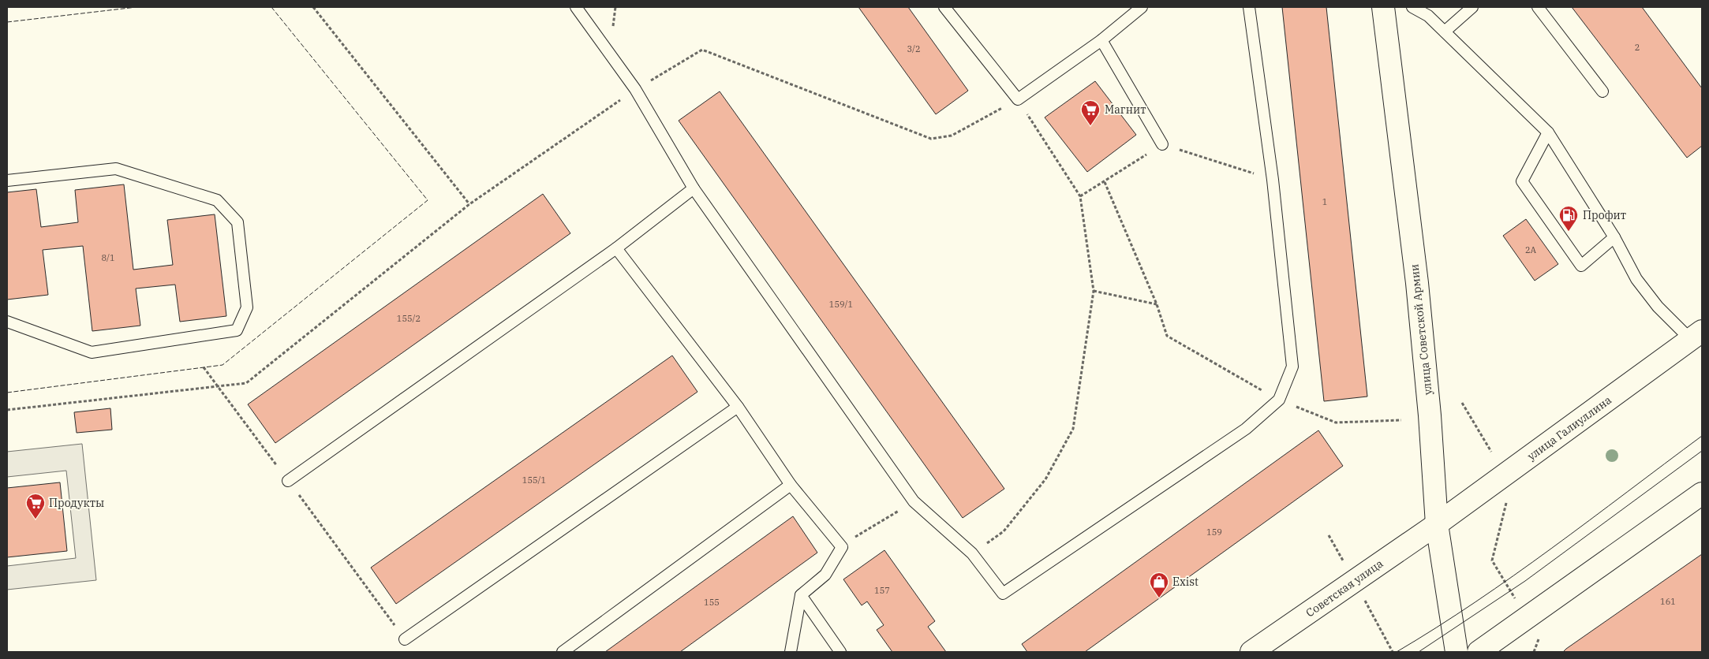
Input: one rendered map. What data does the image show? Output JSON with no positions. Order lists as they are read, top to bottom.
{
  "streets": {
    "main road": ["улица Советской Армии", "улица Галиуллина", "Советская улица"]
  },
  "crossings": [
    ["улица Советской Армии", "улица Галиуллина"],
    ["улица Советской Армии", "Советская улица"],
    ["улица Галиуллина", "Советская улица"]
  ],
  "places": {
    "supermarket": ["Магнит", "Продукты"],
    "fuel station": ["Профит"],
    "shop": ["Exist"]
  },
  "house_numbers": [
    "2",
    "3/2",
    "1",
    "2А",
    "8/1",
    "159/1",
    "155/2",
    "155/1",
    "159",
    "157",
    "161",
    "155"
  ]
}
